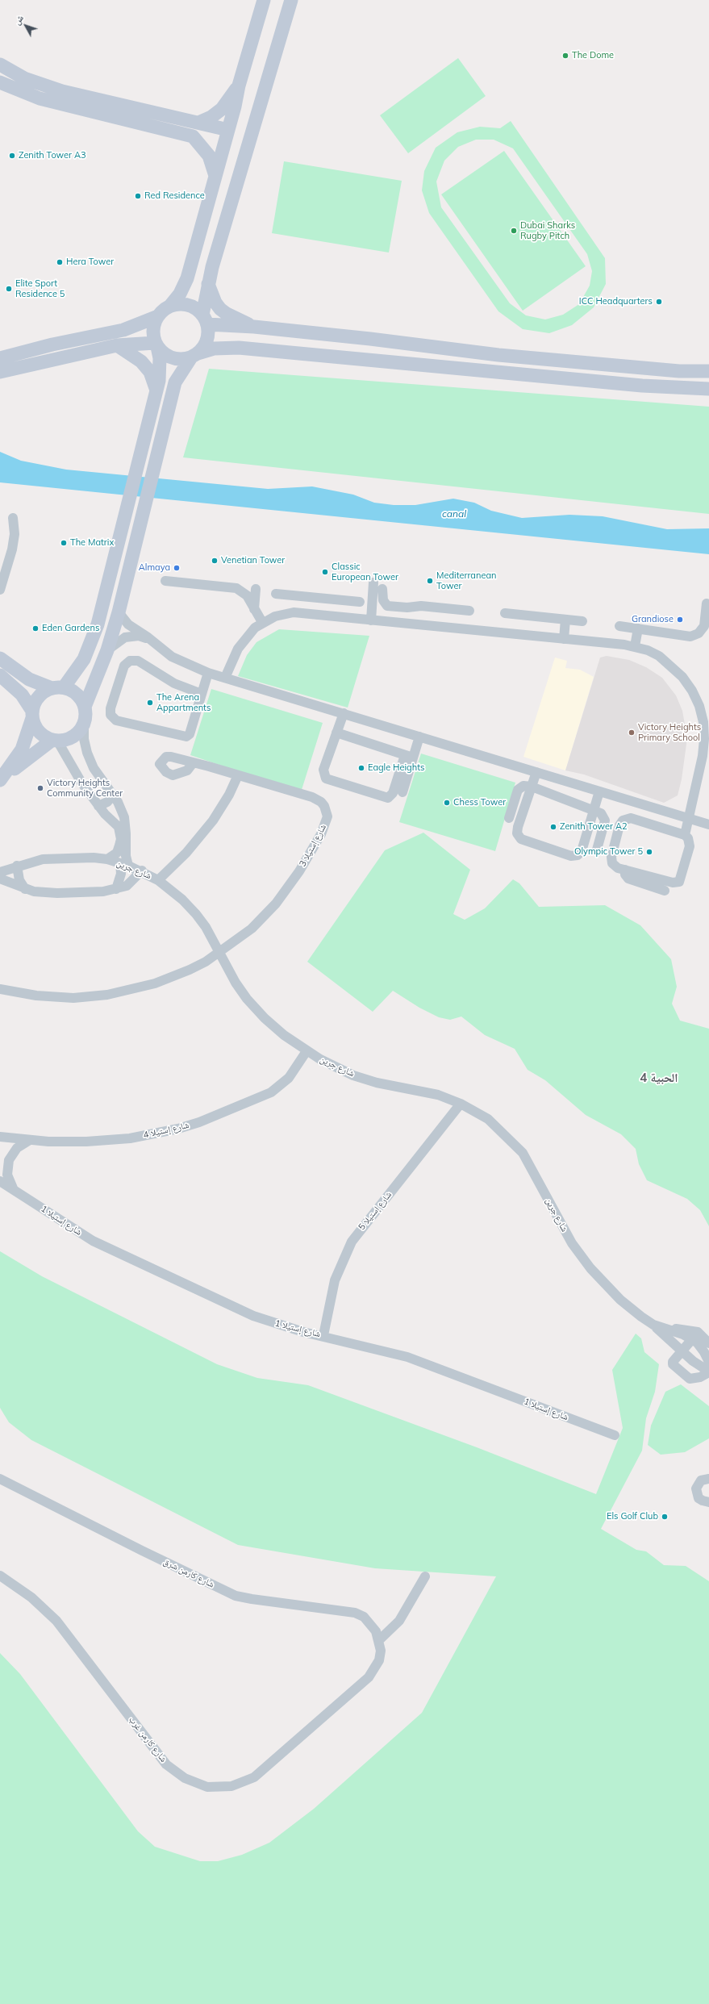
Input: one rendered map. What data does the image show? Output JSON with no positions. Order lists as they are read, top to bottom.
{
  "streets": {
    "street": [
      "شارع إستيلا 3",
      "شارع جرين",
      "شارع إستيلا 4",
      "شارع إستيلا 5",
      "شارع إستيلا 1",
      "شارع كارمن شرق",
      "شارع كارمن غرب"
    ]
  },
  "crossings": [
    ["شارع إستيلا 3", "شارع جرين"],
    ["شارع جرين", "شارع إستيلا 4"],
    ["شارع جرين", "شارع إستيلا 5"],
    ["شارع إستيلا 5", "شارع إستيلا 1"],
    ["شارع كارمن شرق", "شارع كارمن غرب"]
  ],
  "districts": ["الحبية 4"],
  "water": ["canal"],
  "places": [
    "The Dome",
    "Zenith Tower A3",
    "Red Residence",
    "Dubai Sharks Rugby Pitch",
    "Hera Tower",
    "Elite Sport Residence 5",
    "ICC Headquarters",
    "The Matrix",
    "Venetian Tower",
    "Almaya",
    "Classic European Tower",
    "Mediterranean Tower",
    "Grandiose",
    "Eden Gardens",
    "The Arena Appartments",
    "Victory Heights Primary School",
    "Eagle Heights",
    "Victory Heights Community Center",
    "Chess Tower",
    "Zenith Tower A2",
    "Olympic Tower 5",
    "Els Golf Club"
  ],
  "north": "top left"
}
